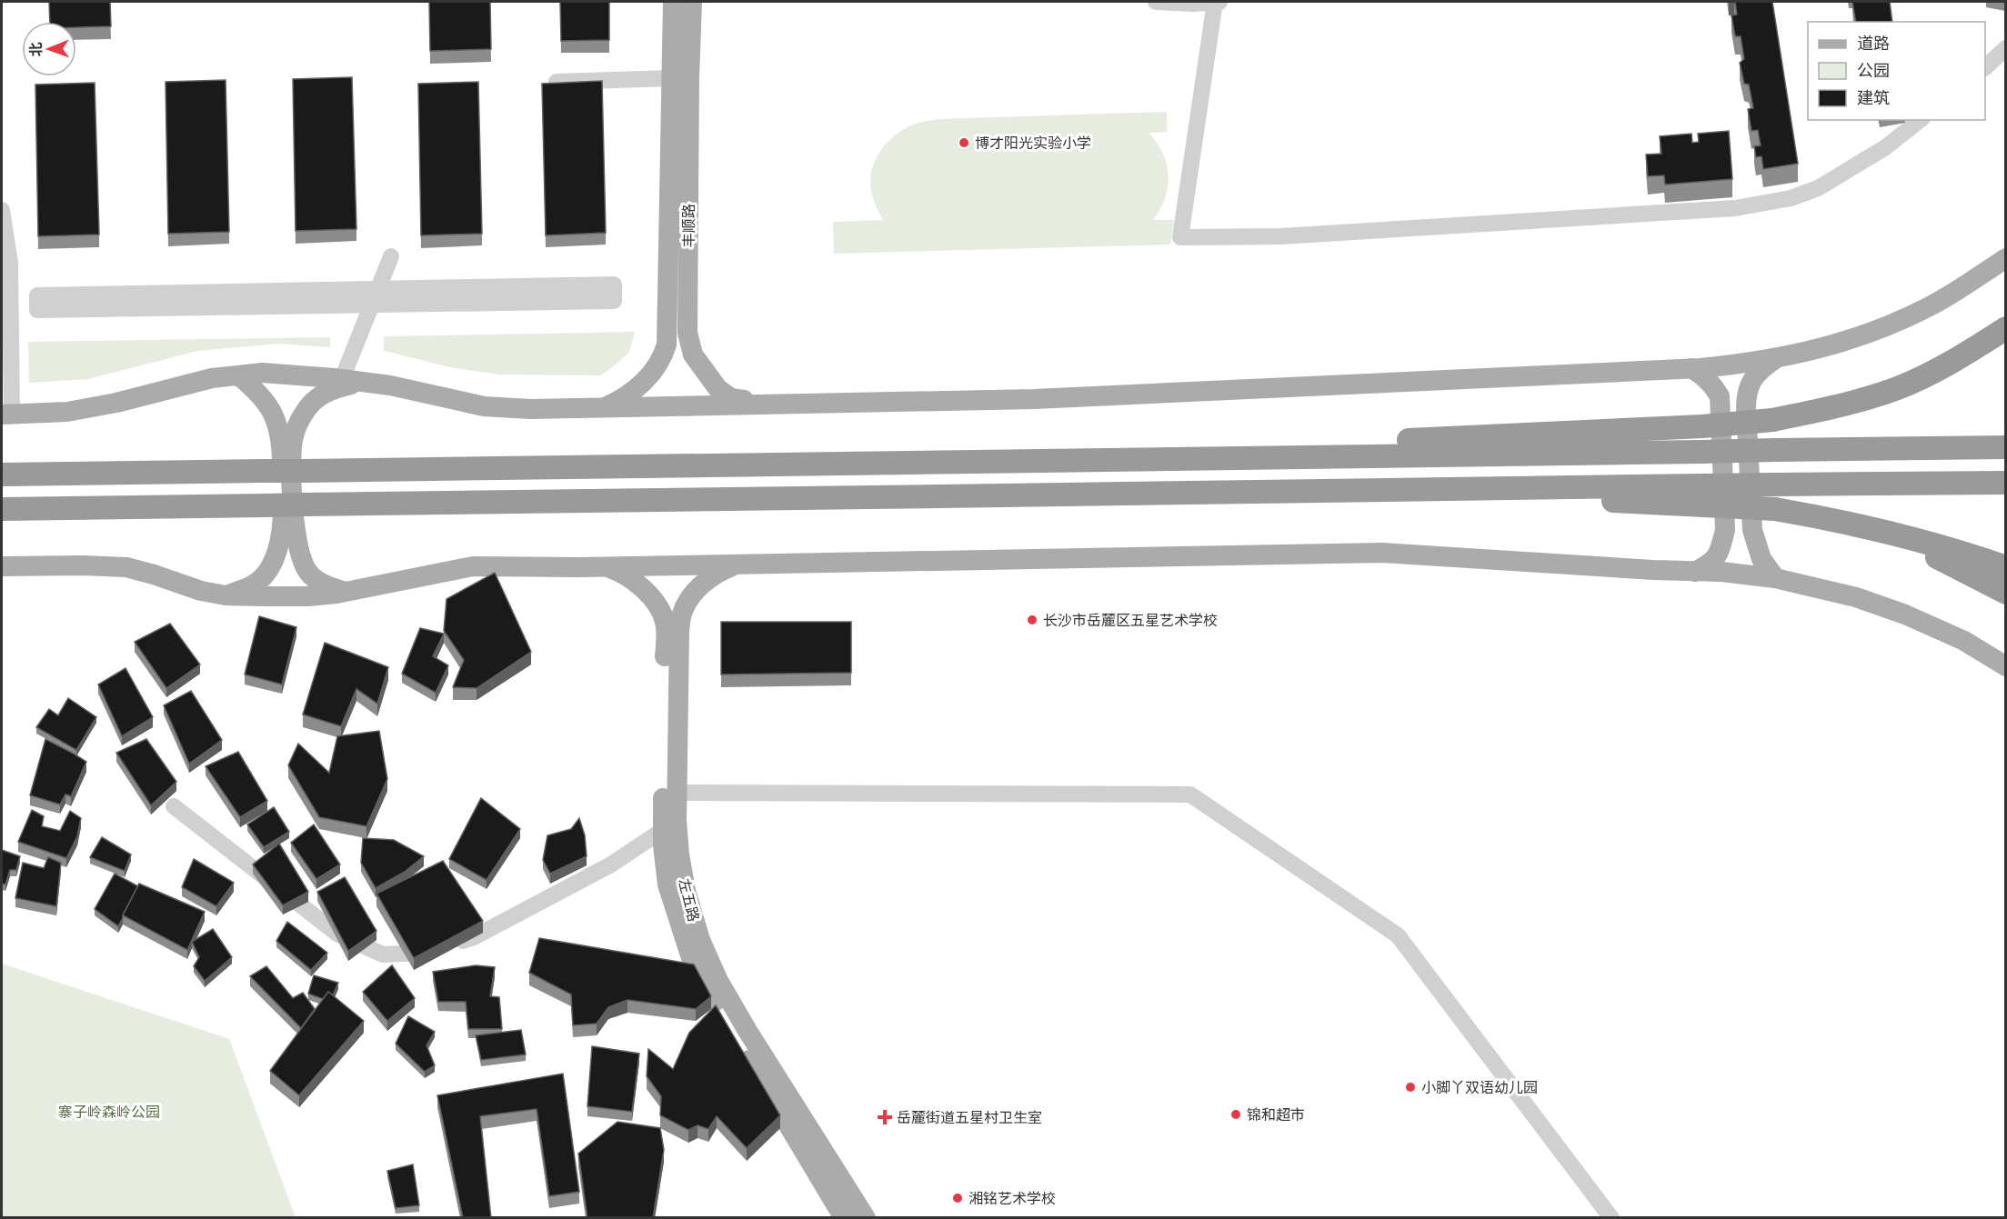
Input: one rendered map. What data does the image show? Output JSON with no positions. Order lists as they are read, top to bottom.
{
  "streets": {
    "main road": ["丰顺路", "左五路"]
  },
  "parks": ["寨子岭森岭公园"],
  "places": {
    "other": [
      "博才阳光实验小学",
      "长沙市岳麓区五星艺术学校",
      "小脚丫双语幼儿园",
      "锦和超市",
      "湘铭艺术学校"
    ],
    "health": ["岳麓街道五星村卫生室"]
  },
  "legend": ["道路", "公园", "建筑"],
  "north": "left"
}
